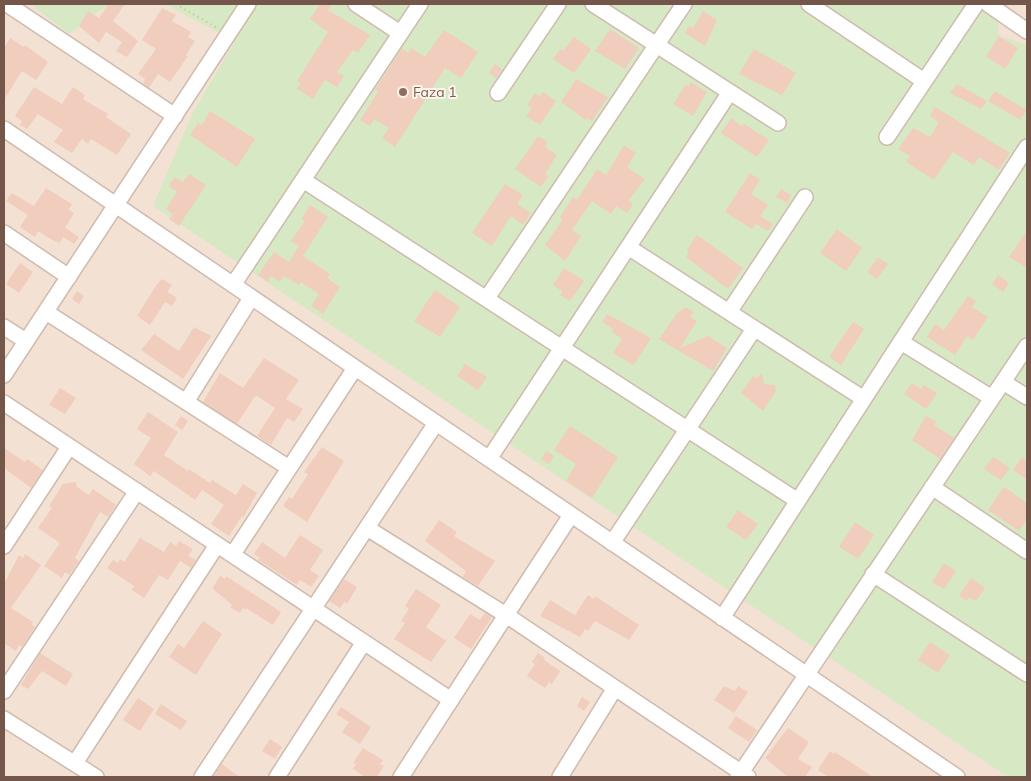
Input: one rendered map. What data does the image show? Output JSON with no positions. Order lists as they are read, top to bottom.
{
  "places": ["Faza 1"]
}
